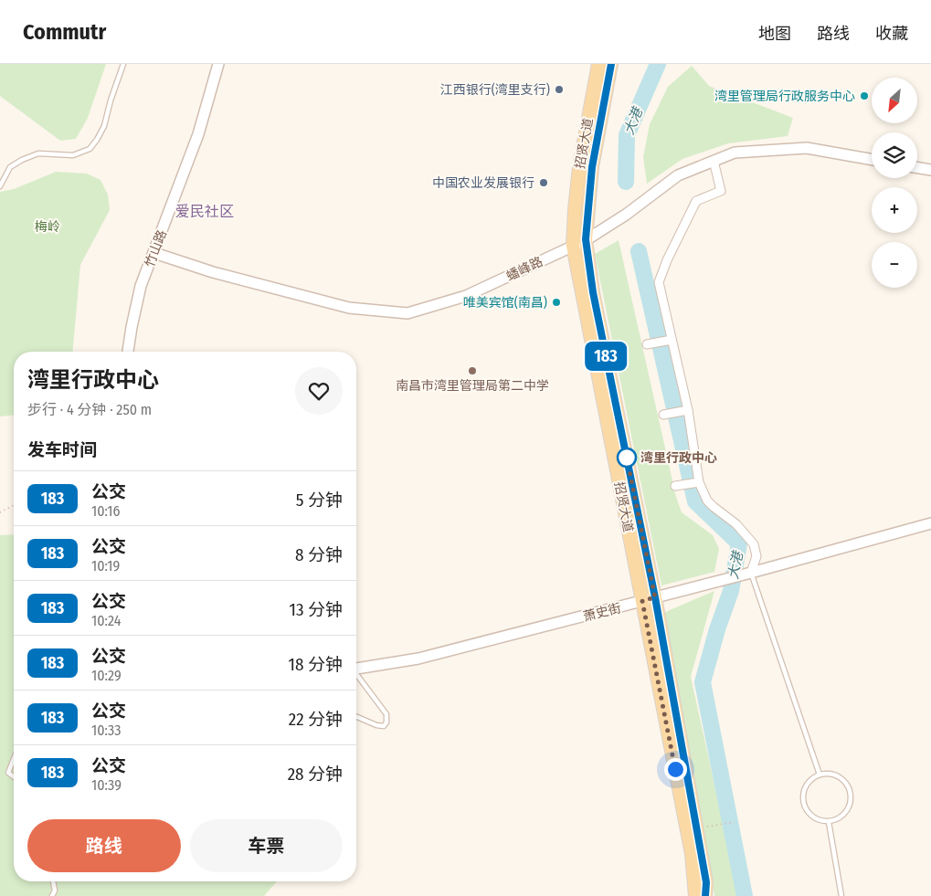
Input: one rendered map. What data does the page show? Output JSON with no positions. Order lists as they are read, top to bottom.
{
  "streets": {
    "main road": ["招贤大道"],
    "street": ["竹山路", "蟠峰路", "萧史街"]
  },
  "crossings": [
    ["招贤大道", "蟠峰路"],
    ["招贤大道", "萧史街"],
    ["竹山路", "蟠峰路"]
  ],
  "districts": ["爱民社区"],
  "water": ["大港"],
  "parks": ["梅岭"],
  "places": [
    "江西银行(湾里支行)",
    "湾里管理局行政服务中心",
    "中国农业发展银行",
    "唯美宾馆(南昌)",
    "南昌市湾里管理局第二中学",
    "湾里行政中心"
  ],
  "lines": ["bus line 183"],
  "north": "bottom left",
  "page": {
    "header": "Commutr",
    "nav": ["地图", "路线", "收藏"],
    "on_map": "183",
    "map_buttons": ["+", "−"],
    "heading": [
      ["湾里行政中心", "步行 · 4 分钟 · 250 m"],
      "发车时间"
    ],
    "list": [
      {
        "mark": "183",
        "name": "公交",
        "note": "10:16",
        "value": "5 分钟"
      },
      {
        "mark": "183",
        "name": "公交",
        "note": "10:19",
        "value": "8 分钟"
      },
      {
        "mark": "183",
        "name": "公交",
        "note": "10:24",
        "value": "13 分钟"
      },
      {
        "mark": "183",
        "name": "公交",
        "note": "10:29",
        "value": "18 分钟"
      },
      {
        "mark": "183",
        "name": "公交",
        "note": "10:33",
        "value": "22 分钟"
      },
      {
        "mark": "183",
        "name": "公交",
        "note": "10:39",
        "value": "28 分钟"
      }
    ],
    "buttons": ["路线", "车票"]
  }
}
